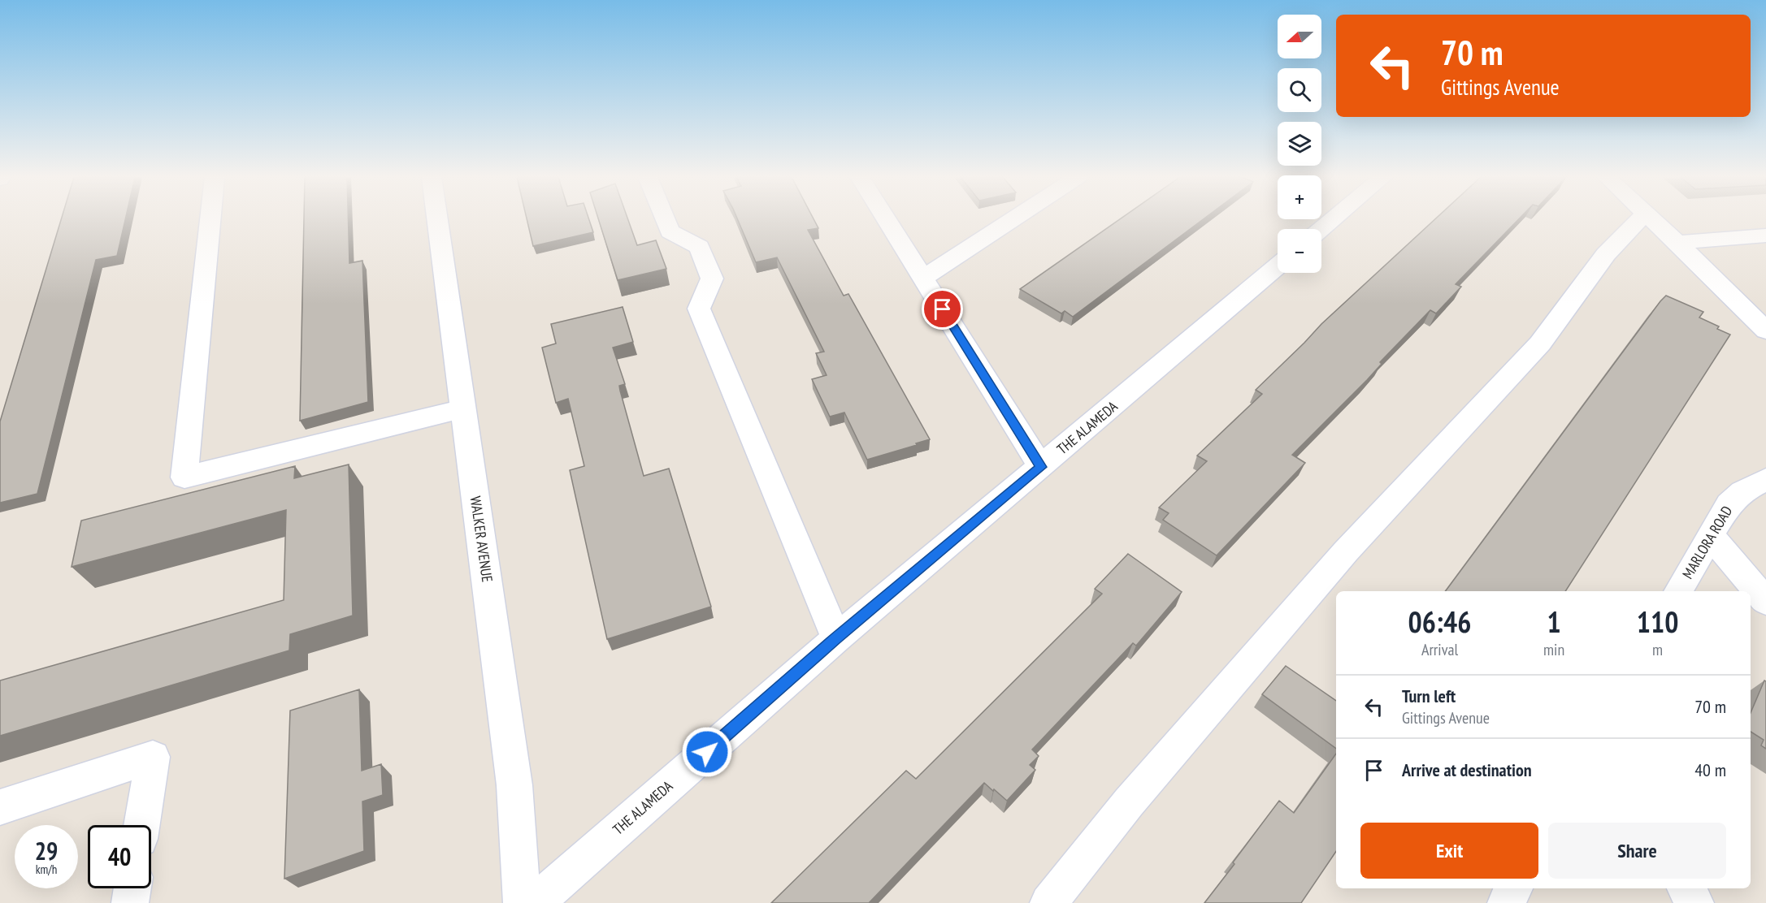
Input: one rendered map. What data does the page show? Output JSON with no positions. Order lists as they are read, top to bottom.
{
  "streets": {
    "street": ["THE ALAMEDA", "WALKER AVENUE", "MARLORA ROAD"]
  },
  "north": "left",
  "page": {
    "map_buttons": ["+", "−"],
    "turn": ["70 m", "Gittings Avenue"],
    "eta": [
      "06:46",
      "Arrival",
      "1",
      "min",
      "110",
      "m"
    ],
    "list": [
      {
        "name": "Turn left",
        "note": "Gittings Avenue",
        "value": "70 m"
      },
      {
        "name": "Arrive at destination",
        "value": "40 m"
      }
    ],
    "buttons": ["Exit", "Share"],
    "speed": "29 km/h",
    "limit": "40"
  }
}
